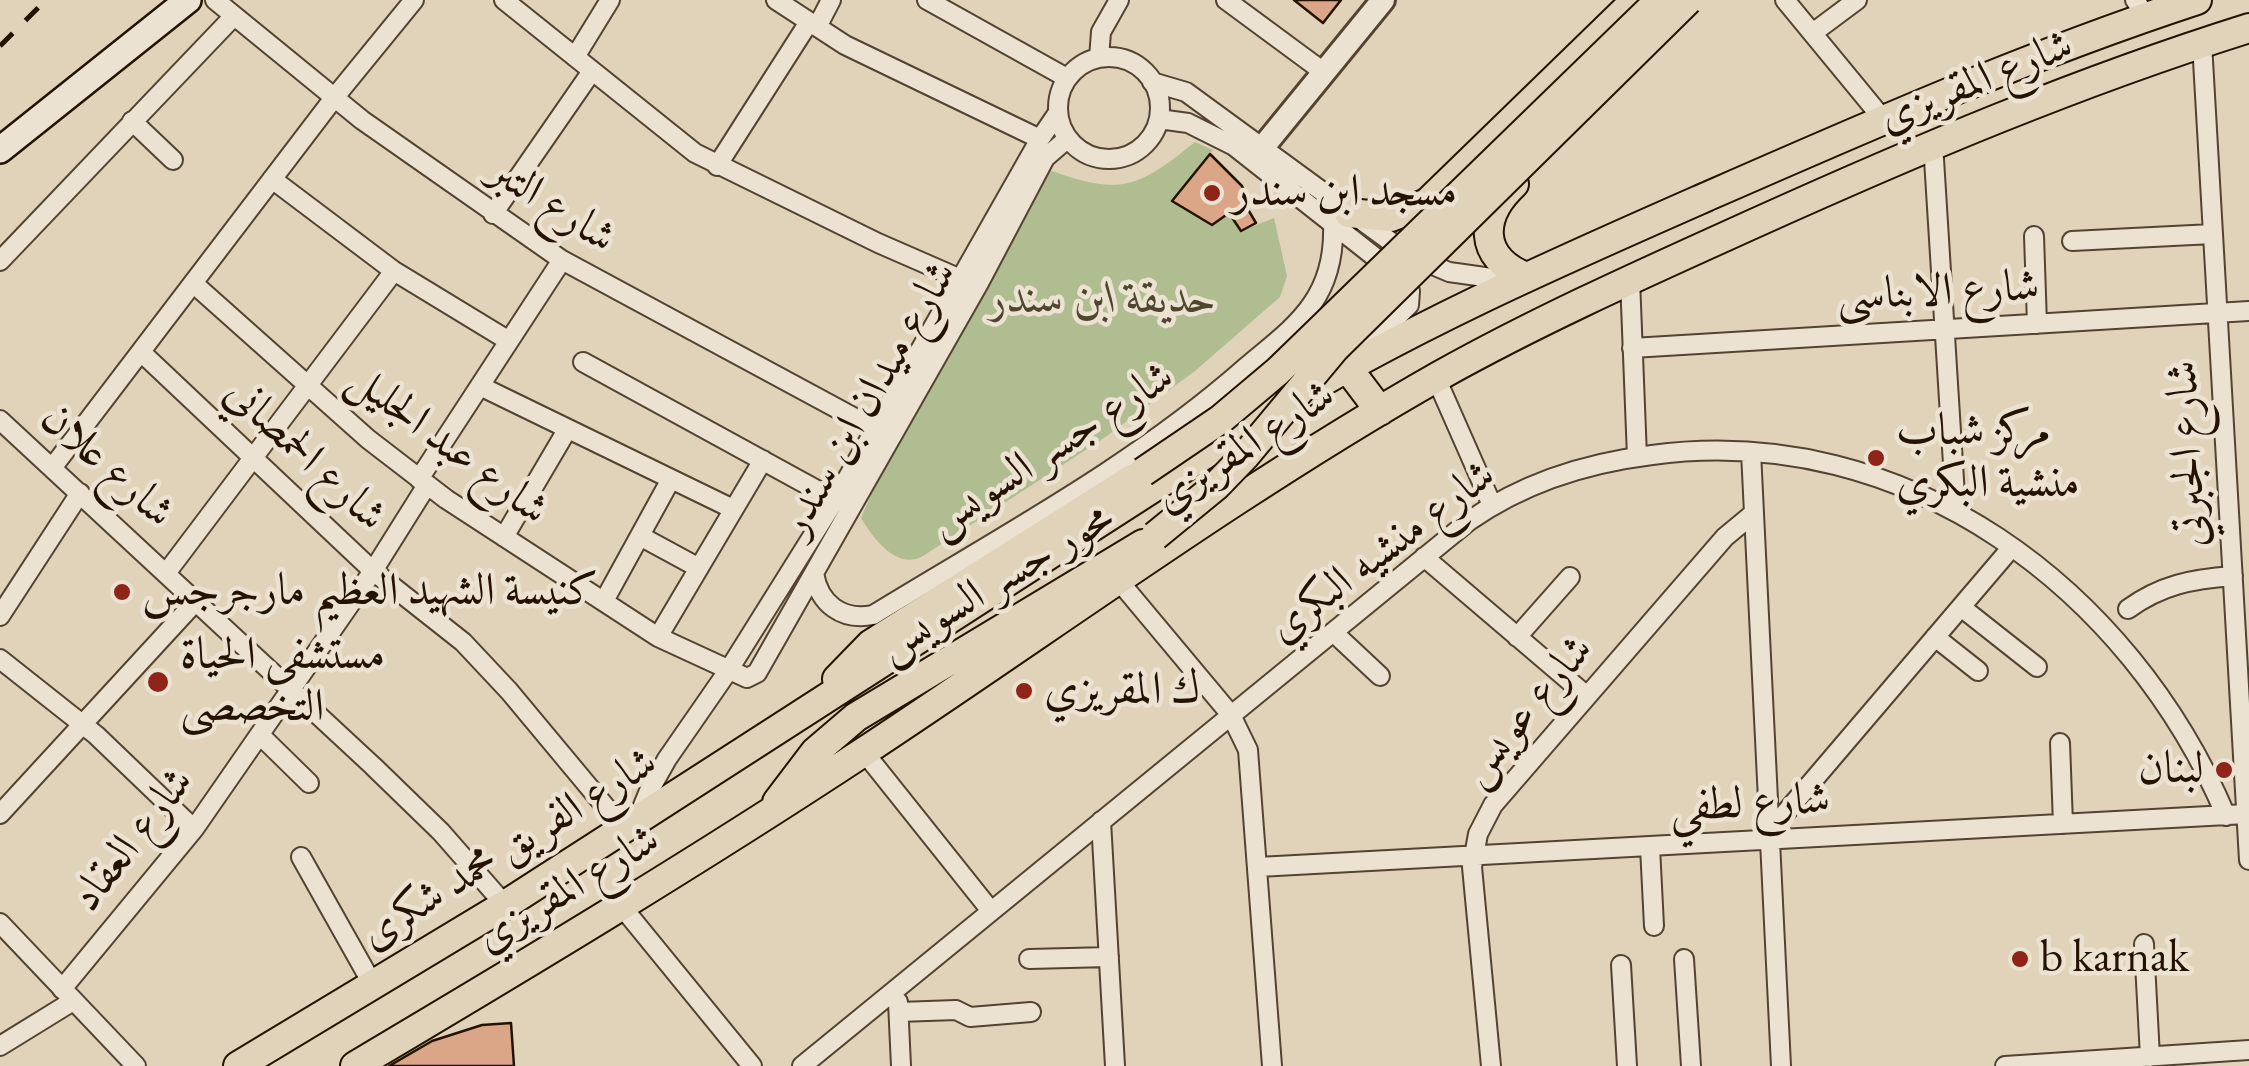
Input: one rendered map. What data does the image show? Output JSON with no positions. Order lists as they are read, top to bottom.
{
  "streets": {
    "main road": ["شارع المقريزي", "محور جسر السويس", "شارع الفريق محمد شكرى"],
    "street": [
      "شارع التبر",
      "شارع الابناسى",
      "شارع ميدان ابن سندر",
      "شارع عبد الجليل",
      "شارع جسر السويس",
      "شارع الجبرتي",
      "شارع الحمصاني",
      "شارع علان",
      "شارع منشيه البكري",
      "شارع عويس",
      "شارع لطفي",
      "شارع العقاد"
    ]
  },
  "crossings": [
    ["شارع المقريزي", "شارع الجبرتي"],
    ["شارع المقريزي", "محور جسر السويس"],
    ["شارع المقريزي", "شارع الفريق محمد شكرى"],
    ["شارع التبر", "شارع ميدان ابن سندر"],
    ["شارع التبر", "شارع العقاد"],
    ["شارع الابناسى", "شارع الجبرتي"],
    ["شارع ميدان ابن سندر", "شارع عبد الجليل"],
    ["شارع ميدان ابن سندر", "شارع جسر السويس"],
    ["شارع ميدان ابن سندر", "شارع الحمصاني"],
    ["شارع ميدان ابن سندر", "شارع الفريق محمد شكرى"],
    ["شارع عبد الجليل", "شارع العقاد"],
    ["شارع الجبرتي", "شارع لطفي"],
    ["شارع الحمصاني", "شارع العقاد"],
    ["شارع الحمصاني", "شارع الفريق محمد شكرى"],
    ["شارع علان", "شارع العقاد"],
    ["شارع علان", "شارع الفريق محمد شكرى"],
    ["شارع منشيه البكري", "شارع لطفي"],
    ["محور جسر السويس", "شارع الفريق محمد شكرى"],
    ["شارع عويس", "شارع لطفي"]
  ],
  "parks": ["حديقة ابن سندر"],
  "places": [
    "مسجد ابن سندر",
    "مركز شباب منشية البكري",
    "كنيسة الشهيد العظيم مارجرجس",
    "مستشفى الحياة التخصصى",
    "ك المقريزي",
    "لبنان",
    "b karnak"
  ]
}
